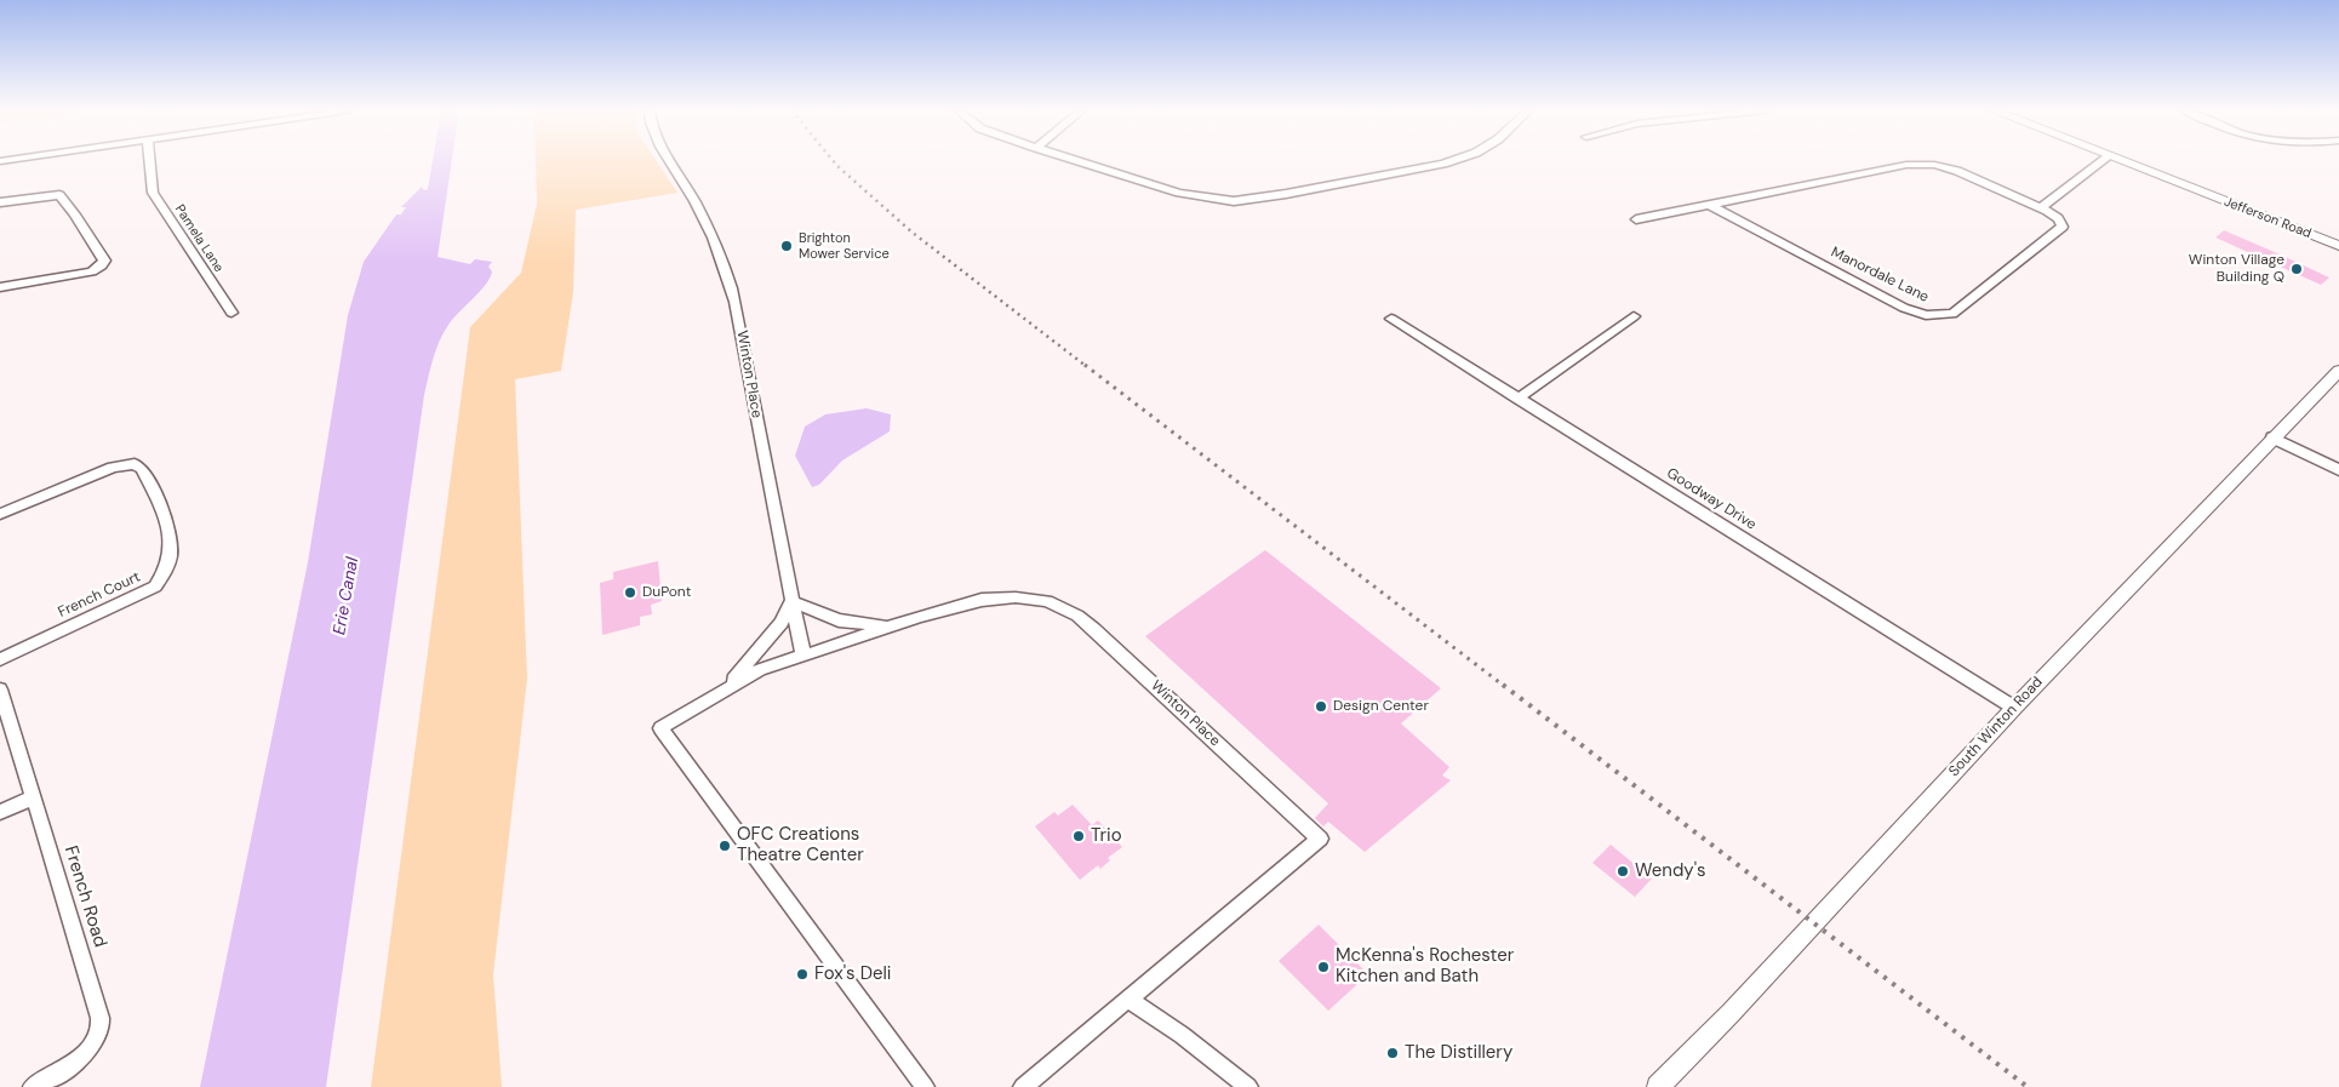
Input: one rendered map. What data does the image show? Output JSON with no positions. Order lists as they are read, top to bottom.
{
  "streets": {
    "main road": ["Jefferson Road", "South Winton Road"],
    "street": [
      "Pamela Lane",
      "Manordale Lane",
      "Winton Place",
      "Goodway Drive",
      "French Court",
      "French Road"
    ]
  },
  "crossings": [
    ["Goodway Drive", "South Winton Road"]
  ],
  "water": ["Erie Canal"],
  "places": [
    "Brighton Mower Service",
    "Winton Village Building Q",
    "DuPont",
    "Design Center",
    "Trio",
    "OFC Creations Theatre Center",
    "Wendy's",
    "McKenna's Rochester Kitchen and Bath",
    "Fox's Deli",
    "The Distillery"
  ]
}
